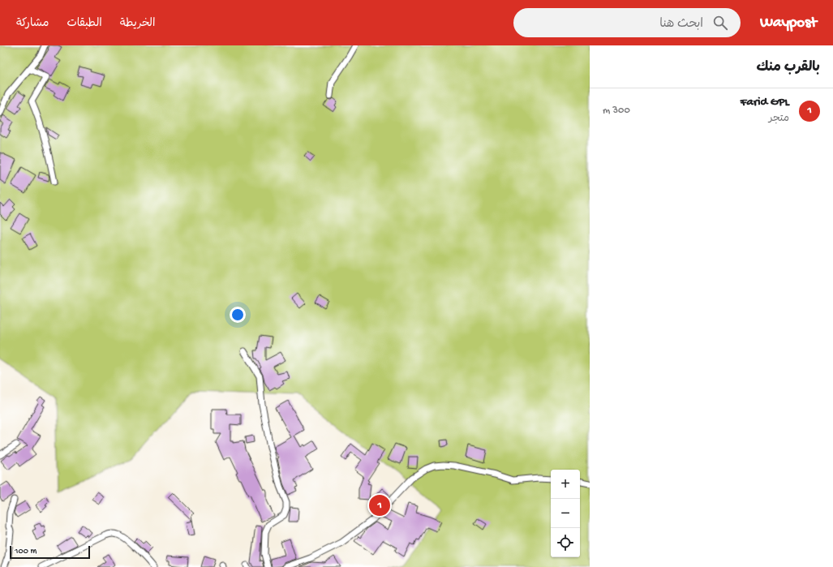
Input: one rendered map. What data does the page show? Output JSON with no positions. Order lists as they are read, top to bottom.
{
  "scale_bar": "100 m",
  "page": {
    "header": "Waypost",
    "search": "ابحث هنا",
    "nav": ["الخريطة", "الطبقات", "مشاركة"],
    "heading": "بالقرب منك",
    "list": [
      {
        "mark": "1",
        "name": "Farid GPL",
        "note": "متجر",
        "value": "300 m"
      }
    ],
    "map_buttons": ["+", "−"],
    "pins": "1",
    "scale": "100 m"
  }
}
